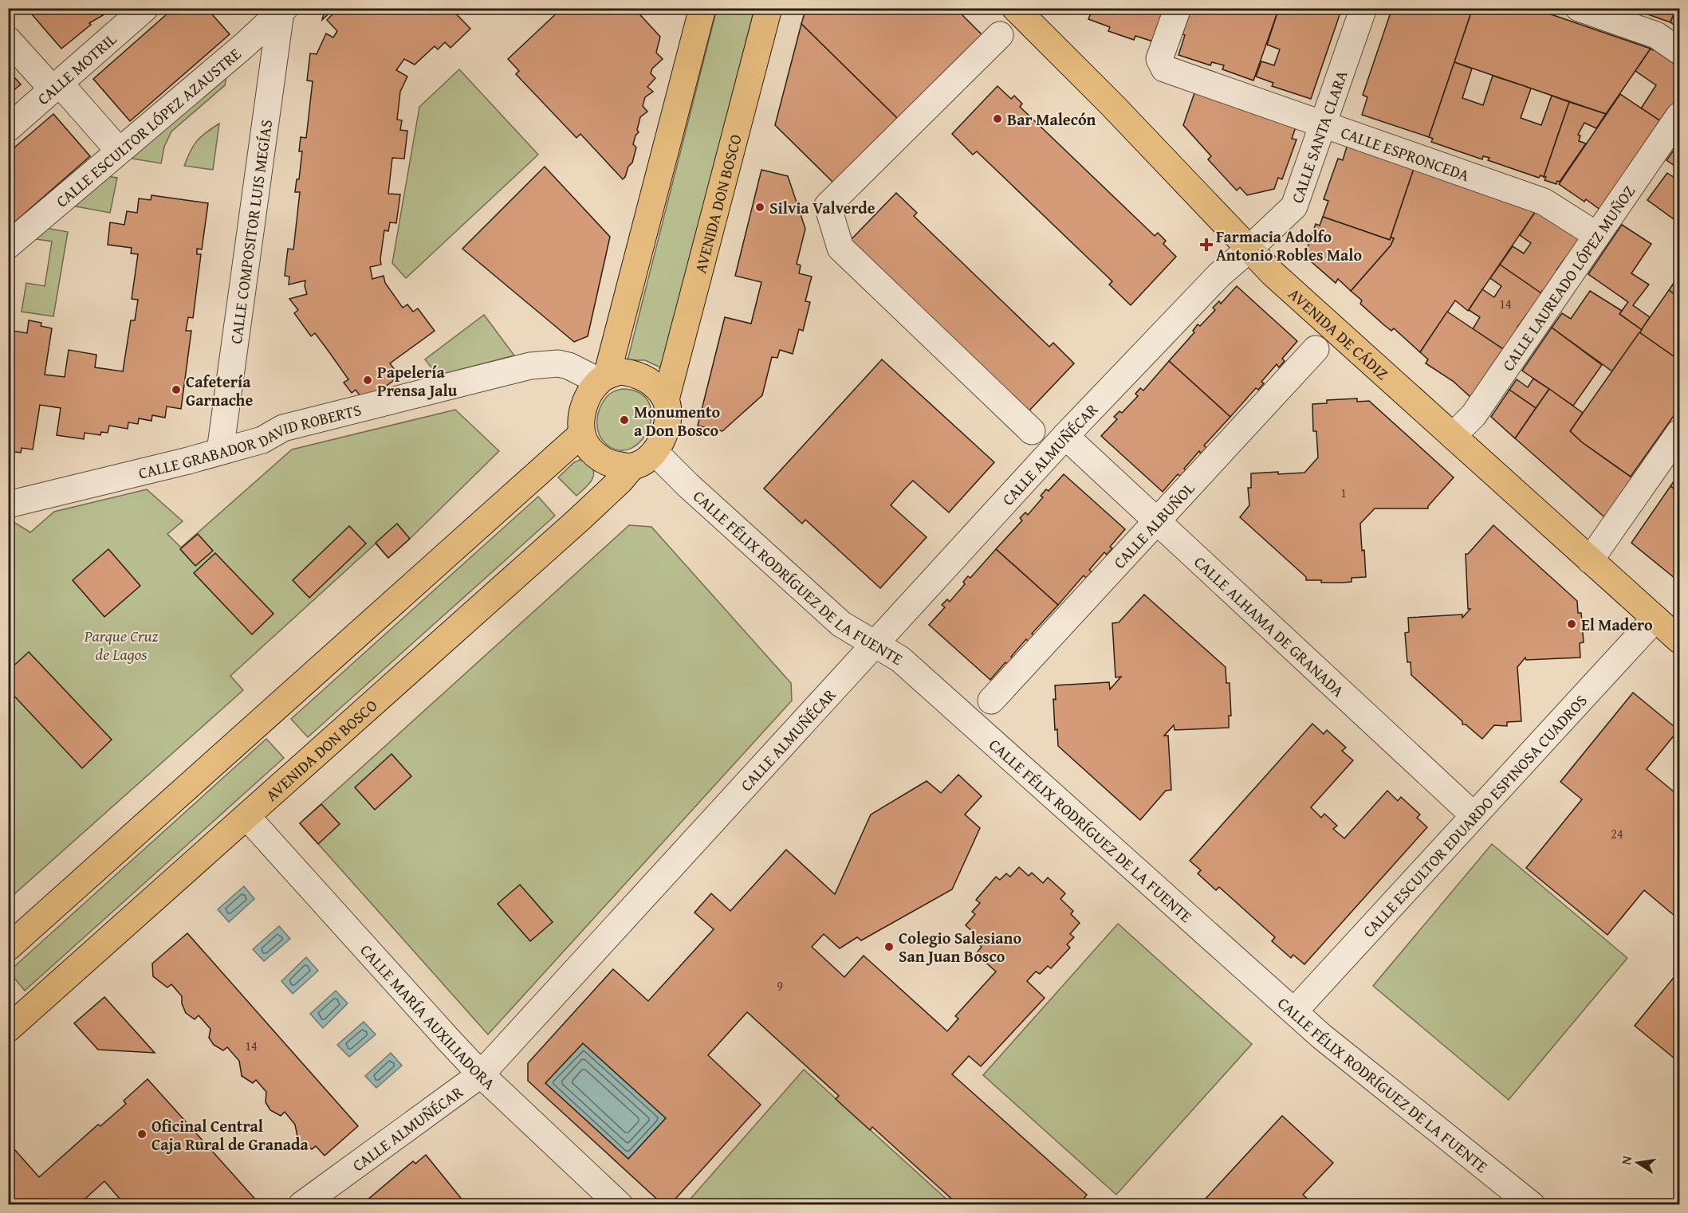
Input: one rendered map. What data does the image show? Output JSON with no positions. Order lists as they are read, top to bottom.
{
  "streets": {
    "main road": ["AVENIDA DON BOSCO", "AVENIDA DE CÁDIZ"],
    "street": [
      "CALLE MOTRIL",
      "CALLE ESCULTOR LÓPEZ AZAUSTRE",
      "CALLE SANTA CLARA",
      "CALLE ESPRONCEDA",
      "CALLE COMPOSITOR LUIS MEGÍAS",
      "CALLE LAUREADO LÓPEZ MUÑOZ",
      "CALLE GRABADOR DAVID ROBERTS",
      "CALLE ALMUÑÉCAR",
      "CALLE ALBUÑOL",
      "CALLE FÉLIX RODRÍGUEZ DE LA FUENTE",
      "CALLE ALHAMA DE GRANADA",
      "CALLE ESCULTOR EDUARDO ESPINOSA CUADROS",
      "CALLE MARÍA AUXILIADORA"
    ]
  },
  "crossings": [
    ["CALLE ESCULTOR LÓPEZ AZAUSTRE", "CALLE COMPOSITOR LUIS MEGÍAS"],
    ["CALLE SANTA CLARA", "CALLE ESPRONCEDA"],
    ["CALLE SANTA CLARA", "AVENIDA DE CÁDIZ"],
    ["CALLE SANTA CLARA", "CALLE ALMUÑÉCAR"],
    ["CALLE ESPRONCEDA", "CALLE LAUREADO LÓPEZ MUÑOZ"],
    ["AVENIDA DON BOSCO", "CALLE GRABADOR DAVID ROBERTS"],
    ["AVENIDA DON BOSCO", "CALLE FÉLIX RODRÍGUEZ DE LA FUENTE"],
    ["AVENIDA DON BOSCO", "CALLE MARÍA AUXILIADORA"],
    ["CALLE COMPOSITOR LUIS MEGÍAS", "CALLE GRABADOR DAVID ROBERTS"],
    ["CALLE LAUREADO LÓPEZ MUÑOZ", "AVENIDA DE CÁDIZ"],
    ["AVENIDA DE CÁDIZ", "CALLE ALMUÑÉCAR"],
    ["AVENIDA DE CÁDIZ", "CALLE ESCULTOR EDUARDO ESPINOSA CUADROS"],
    ["CALLE GRABADOR DAVID ROBERTS", "CALLE FÉLIX RODRÍGUEZ DE LA FUENTE"],
    ["CALLE ALMUÑÉCAR", "CALLE FÉLIX RODRÍGUEZ DE LA FUENTE"],
    ["CALLE ALMUÑÉCAR", "CALLE ALHAMA DE GRANADA"],
    ["CALLE ALMUÑÉCAR", "CALLE MARÍA AUXILIADORA"],
    ["CALLE ALBUÑOL", "CALLE ALHAMA DE GRANADA"],
    ["CALLE FÉLIX RODRÍGUEZ DE LA FUENTE", "CALLE ESCULTOR EDUARDO ESPINOSA CUADROS"],
    ["CALLE ALHAMA DE GRANADA", "CALLE ESCULTOR EDUARDO ESPINOSA CUADROS"]
  ],
  "parks": ["Parque Cruz de Lagos"],
  "places": {
    "other": [
      "Bar Malecón",
      "Silvia Valverde",
      "Papelería Prensa Jalu",
      "Cafetería Garnache",
      "Monumento a Don Bosco",
      "El Madero",
      "Colegio Salesiano San Juan Bosco",
      "Oficinal Central Caja Rural de Granada"
    ],
    "health": ["Farmacia Adolfo Antonio Robles Malo"]
  },
  "house_numbers": [
    "14",
    "1",
    "24",
    "9",
    "14"
  ],
  "north": "left"
}
